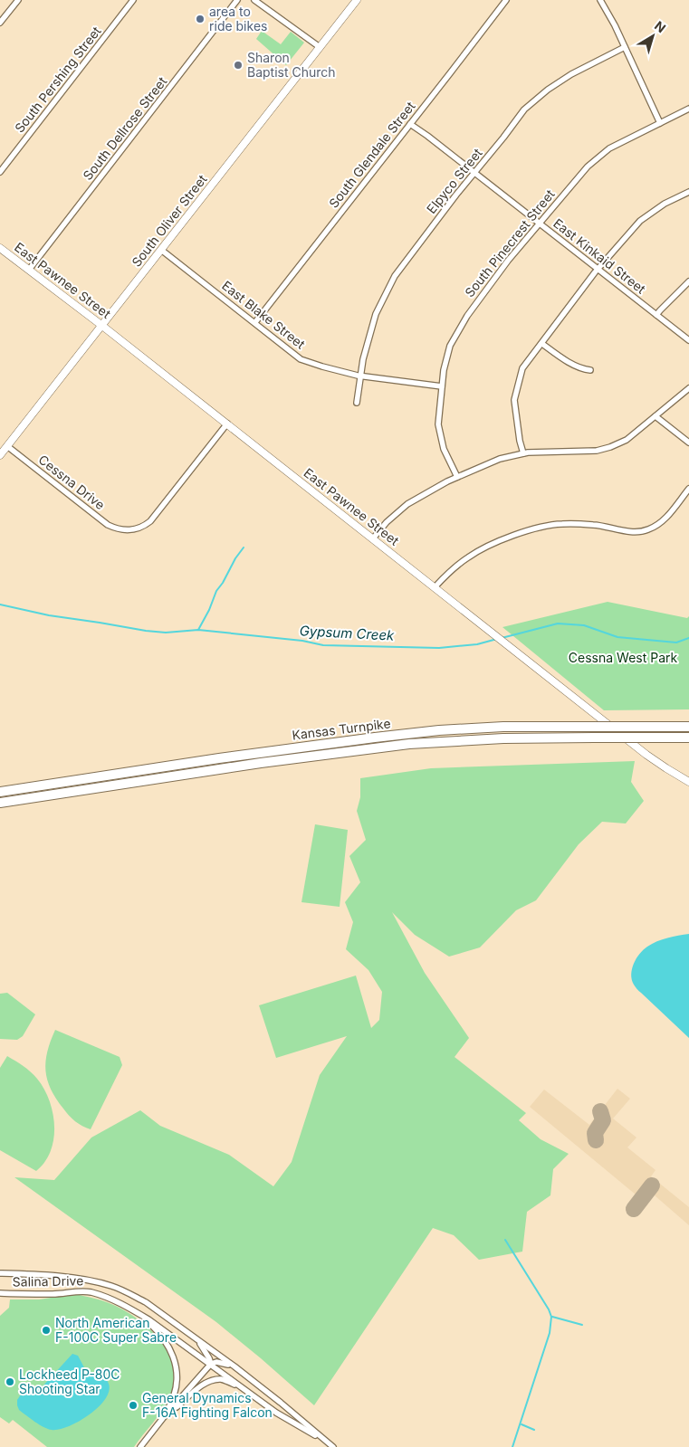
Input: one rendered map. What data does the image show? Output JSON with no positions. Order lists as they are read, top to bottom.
{
  "streets": {
    "highway": ["Kansas Turnpike"],
    "main road": ["South Oliver Street", "East Pawnee Street"],
    "street": [
      "South Pershing Street",
      "South Dellrose Street",
      "South Glendale Street",
      "Elpyco Street",
      "South Pinecrest Street",
      "East Kinkaid Street",
      "East Blake Street",
      "Cessna Drive",
      "Salina Drive"
    ]
  },
  "crossings": [
    ["South Dellrose Street", "East Pawnee Street"],
    ["South Glendale Street", "East Kinkaid Street"],
    ["South Glendale Street", "East Blake Street"],
    ["Elpyco Street", "East Kinkaid Street"],
    ["Elpyco Street", "East Blake Street"],
    ["South Oliver Street", "East Pawnee Street"],
    ["South Oliver Street", "East Blake Street"],
    ["South Oliver Street", "Cessna Drive"],
    ["South Pinecrest Street", "East Kinkaid Street"],
    ["South Pinecrest Street", "East Blake Street"],
    ["East Pawnee Street", "Cessna Drive"]
  ],
  "water": ["Gypsum Creek"],
  "parks": ["Cessna West Park"],
  "places": [
    "area to ride bikes",
    "Sharon Baptist Church",
    "North American F-100C Super Sabre",
    "Lockheed P-80C Shooting Star",
    "General Dynamics F-16A Fighting Falcon"
  ],
  "north": "top right"
}
